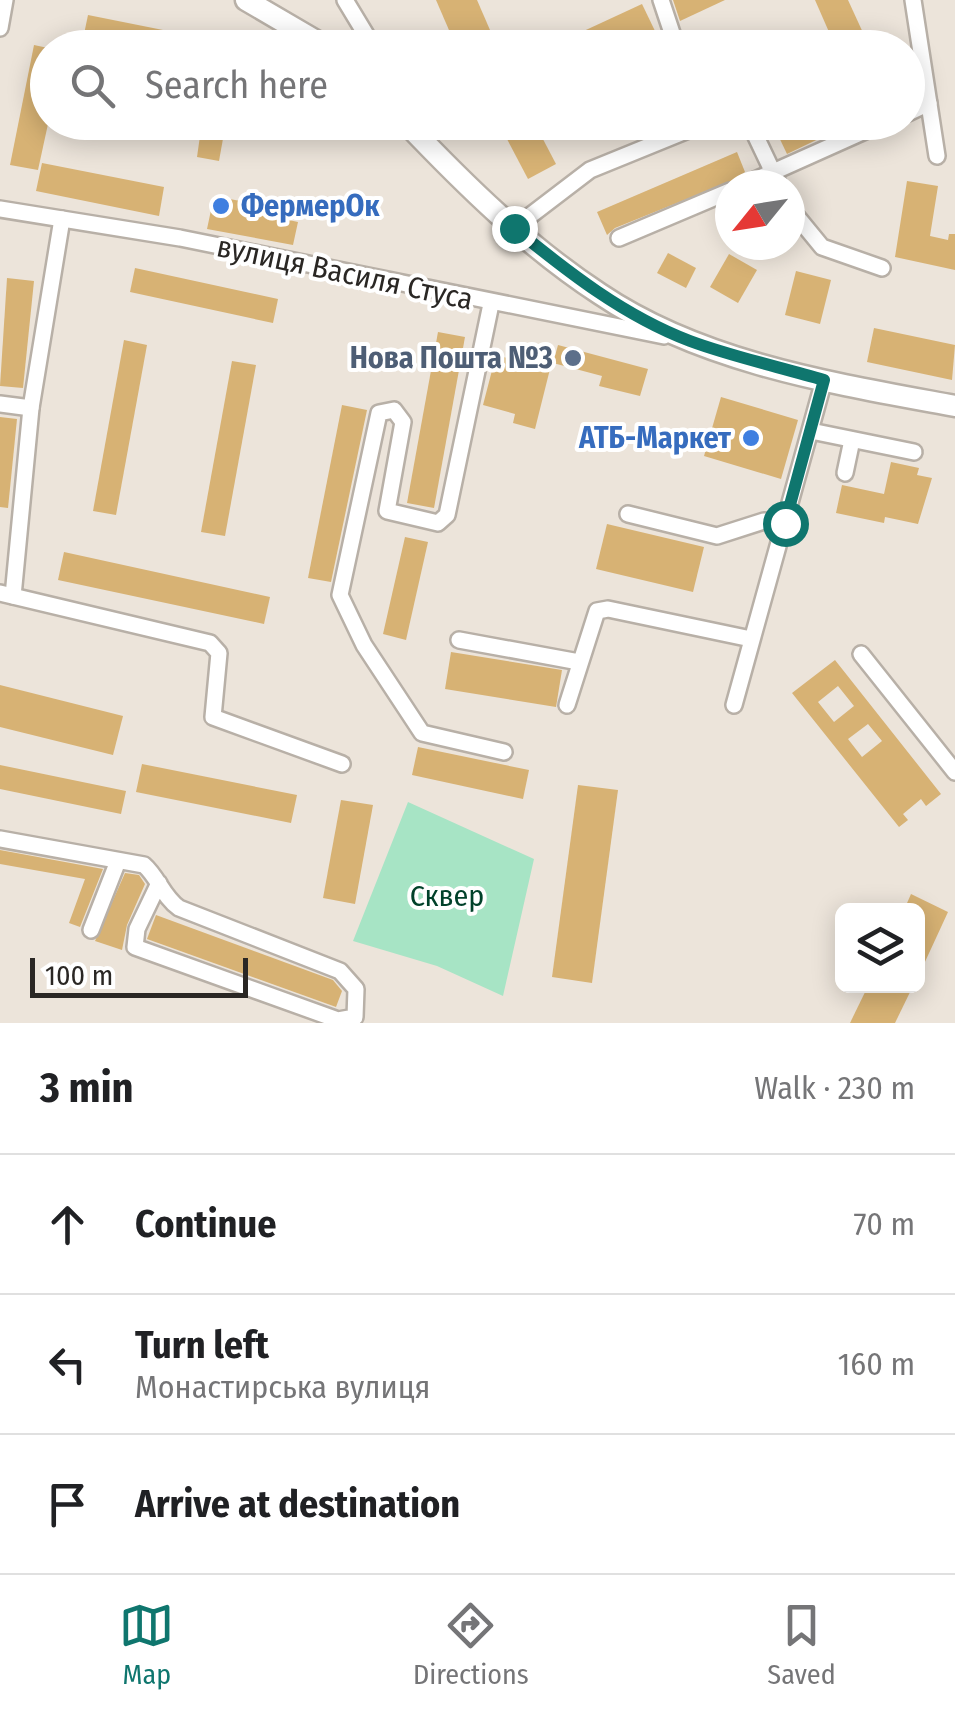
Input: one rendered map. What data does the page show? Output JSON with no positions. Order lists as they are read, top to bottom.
{
  "streets": {
    "street": ["вулиця Василя Стуса"]
  },
  "parks": ["Сквер"],
  "places": ["ФермерОк", "Нова Пошта №3", "АТБ-Маркет"],
  "scale_bar": "100 m",
  "north": "bottom left",
  "page": {
    "search": "Search here",
    "scale": "100 m",
    "heading": ["3 min", "Walk · 230 m"],
    "list": [
      ["Continue", "70 m"],
      ["Turn left", "Монастирська вулиця", "160 m"],
      "Arrive at destination"
    ],
    "nav": ["Map", "Directions", "Saved"]
  }
}
